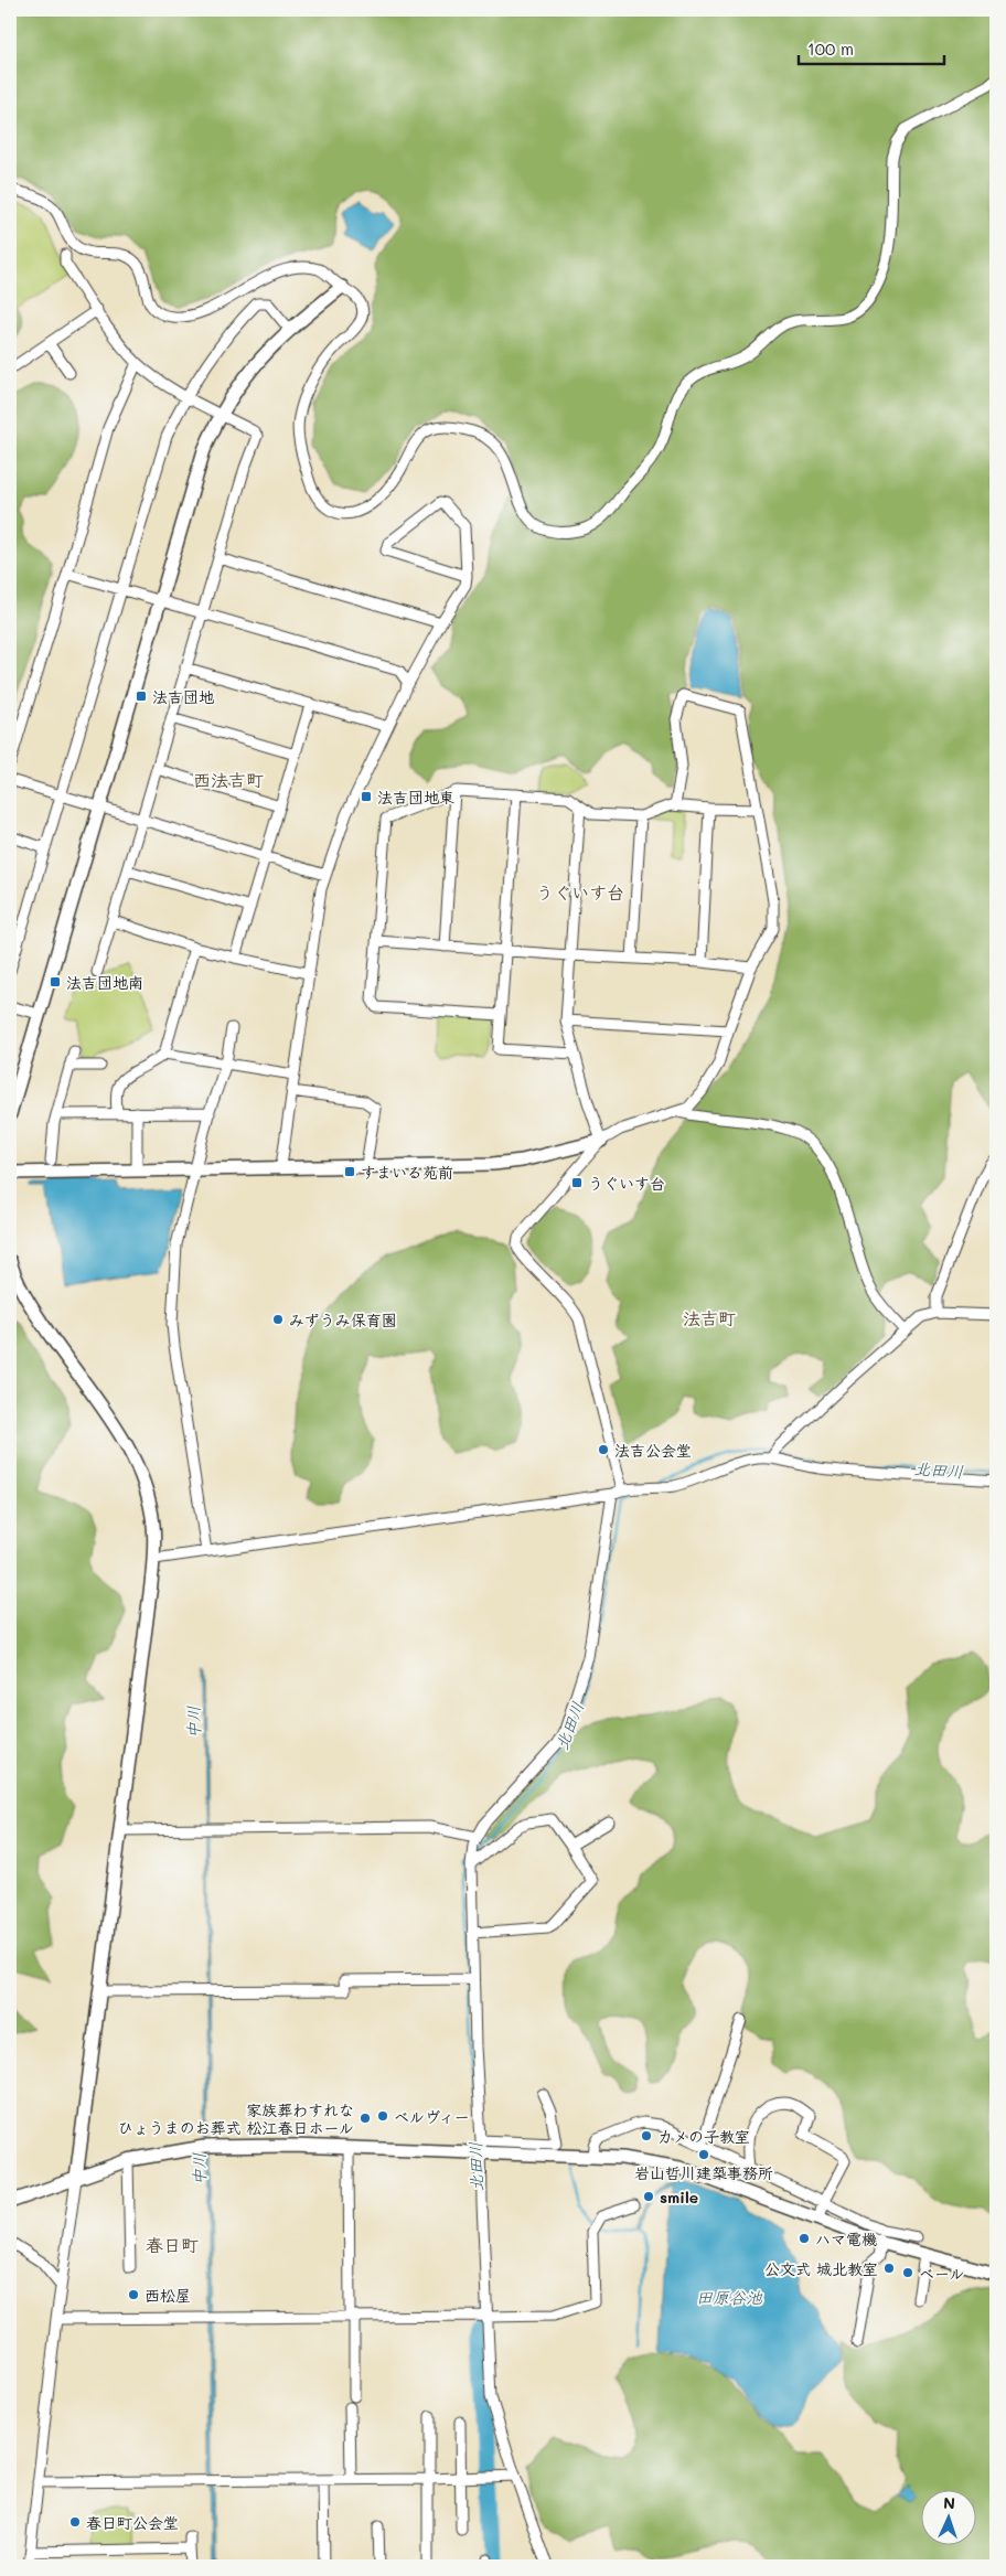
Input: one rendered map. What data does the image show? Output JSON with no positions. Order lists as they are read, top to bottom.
{
  "districts": [
    "西法吉町",
    "うぐいす台",
    "法吉町",
    "春日町"
  ],
  "water": ["北田川", "中川", "田原谷池"],
  "places": {
    "transit": [
      "法吉団地",
      "法吉団地東",
      "法吉団地南",
      "すまいる苑前",
      "うぐいす台"
    ],
    "other": [
      "みずうみ保育園",
      "法吉公会堂",
      "ベルヴィー",
      "家族葬わすれな ひょうまのお葬式 松江春日ホール",
      "カメの子教室",
      "岩山哲川建築事務所",
      "smile",
      "ハマ電機",
      "公文式 城北教室",
      "ベール",
      "西松屋",
      "春日町公会堂"
    ]
  },
  "scale_bar": "100 m",
  "north": "top"
}
